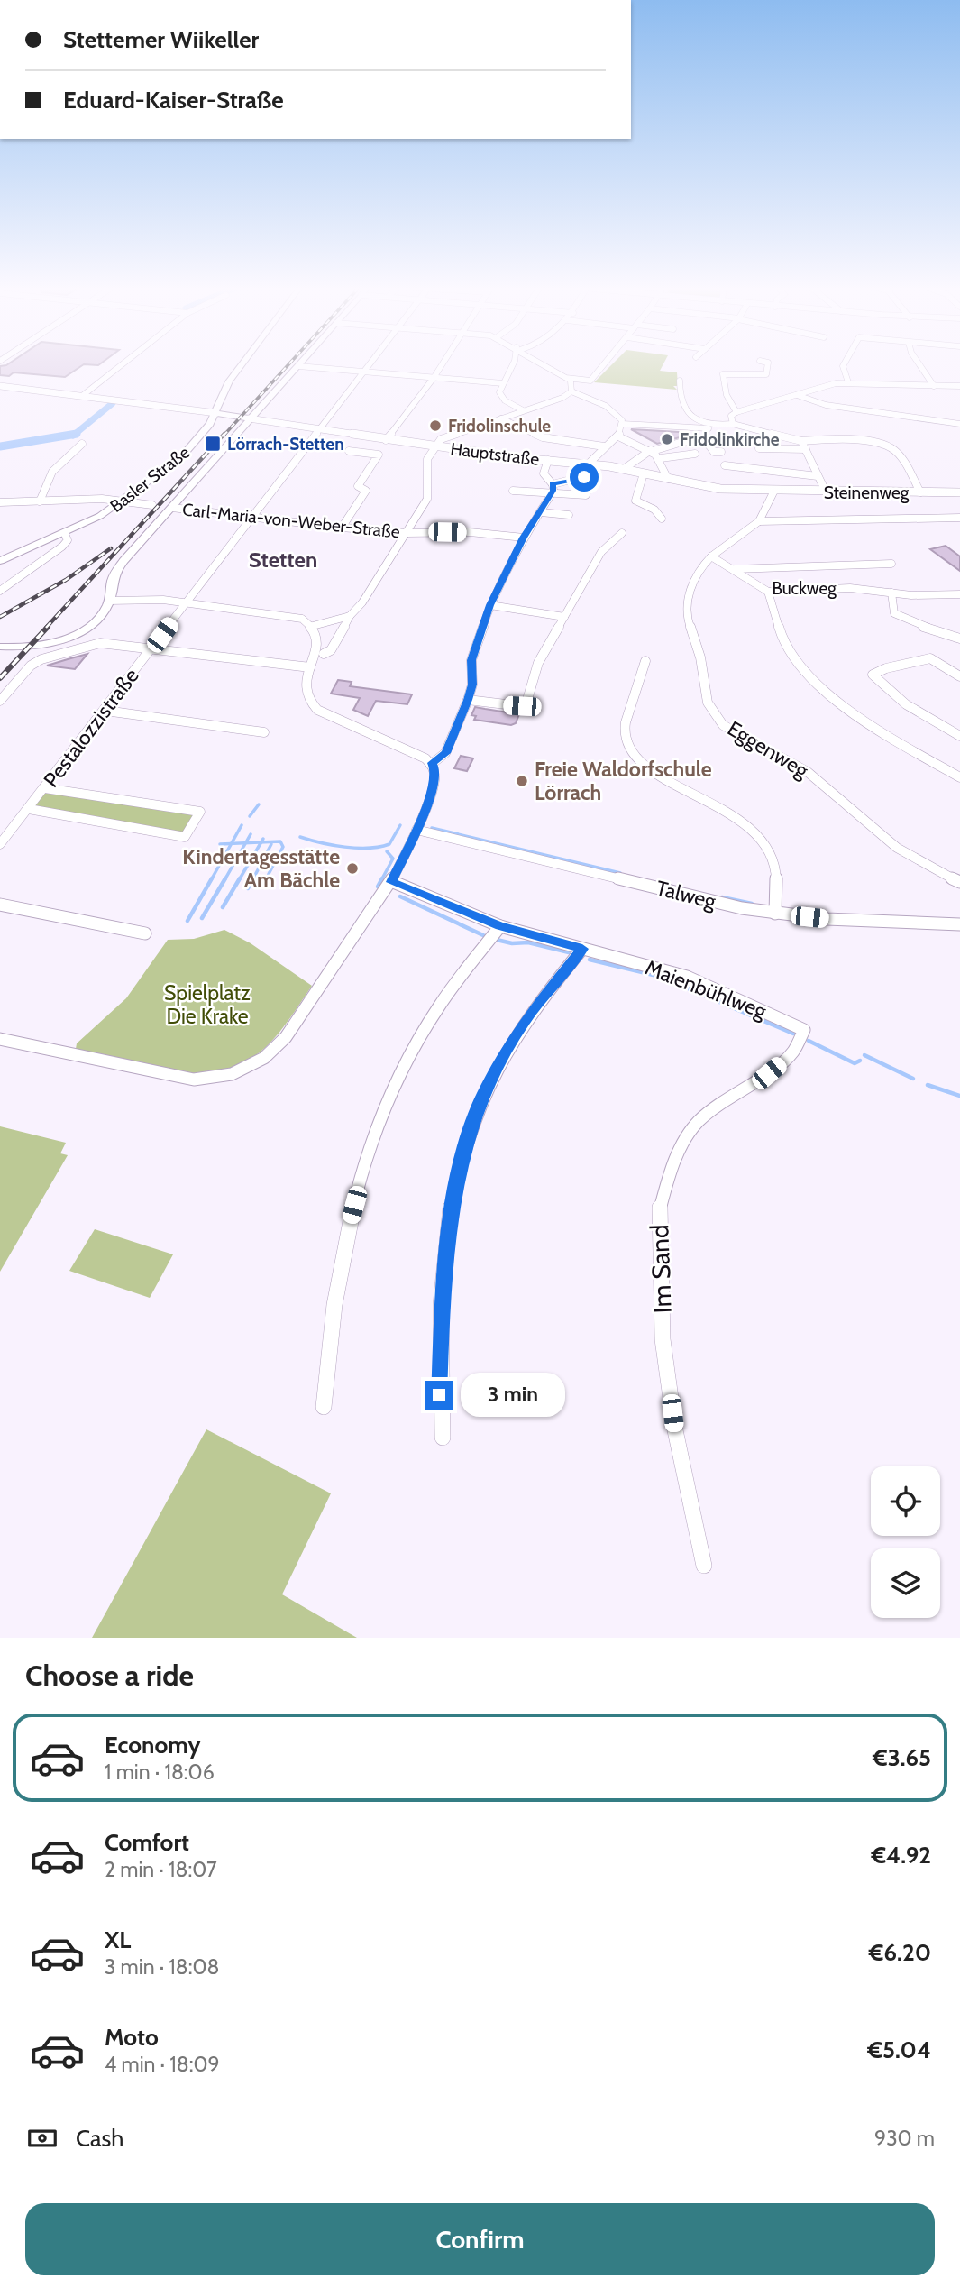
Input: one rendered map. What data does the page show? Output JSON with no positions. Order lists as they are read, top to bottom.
{
  "streets": {
    "main road": ["Hauptstraße", "Basler Straße"],
    "street": [
      "Steinenweg",
      "Carl-Maria-von-Weber-Straße",
      "Buckweg",
      "Pestalozzistraße",
      "Eggenweg",
      "Talweg",
      "Maienbühlweg",
      "Im Sand"
    ]
  },
  "crossings": [
    ["Hauptstraße", "Basler Straße"],
    ["Hauptstraße", "Steinenweg"],
    ["Hauptstraße", "Pestalozzistraße"],
    ["Basler Straße", "Carl-Maria-von-Weber-Straße"],
    ["Carl-Maria-von-Weber-Straße", "Pestalozzistraße"],
    ["Buckweg", "Eggenweg"],
    ["Maienbühlweg", "Im Sand"]
  ],
  "districts": ["Stetten"],
  "parks": ["Spielplatz Die Krake"],
  "places": {
    "other": [
      "Fridolinschule",
      "Fridolinkirche",
      "Freie Waldorfschule Lörrach",
      "Kindertagesstätte Am Bächle"
    ],
    "transit": ["Lörrach-Stetten"]
  },
  "page": {
    "banner": ["Stettemer Wiikeller", "Eduard-Kaiser-Straße"],
    "bubble": "3 min",
    "heading": "Choose a ride",
    "list": [
      {
        "name": "Economy",
        "note": "1 min · 18:06",
        "value": "€3.65"
      },
      {
        "name": "Comfort",
        "note": "2 min · 18:07",
        "value": "€4.92"
      },
      {
        "name": "XL",
        "note": "3 min · 18:08",
        "value": "€6.20"
      },
      {
        "name": "Moto",
        "note": "4 min · 18:09",
        "value": "€5.04"
      }
    ],
    "pay": ["Cash", "930 m"],
    "buttons": "Confirm"
  }
}
